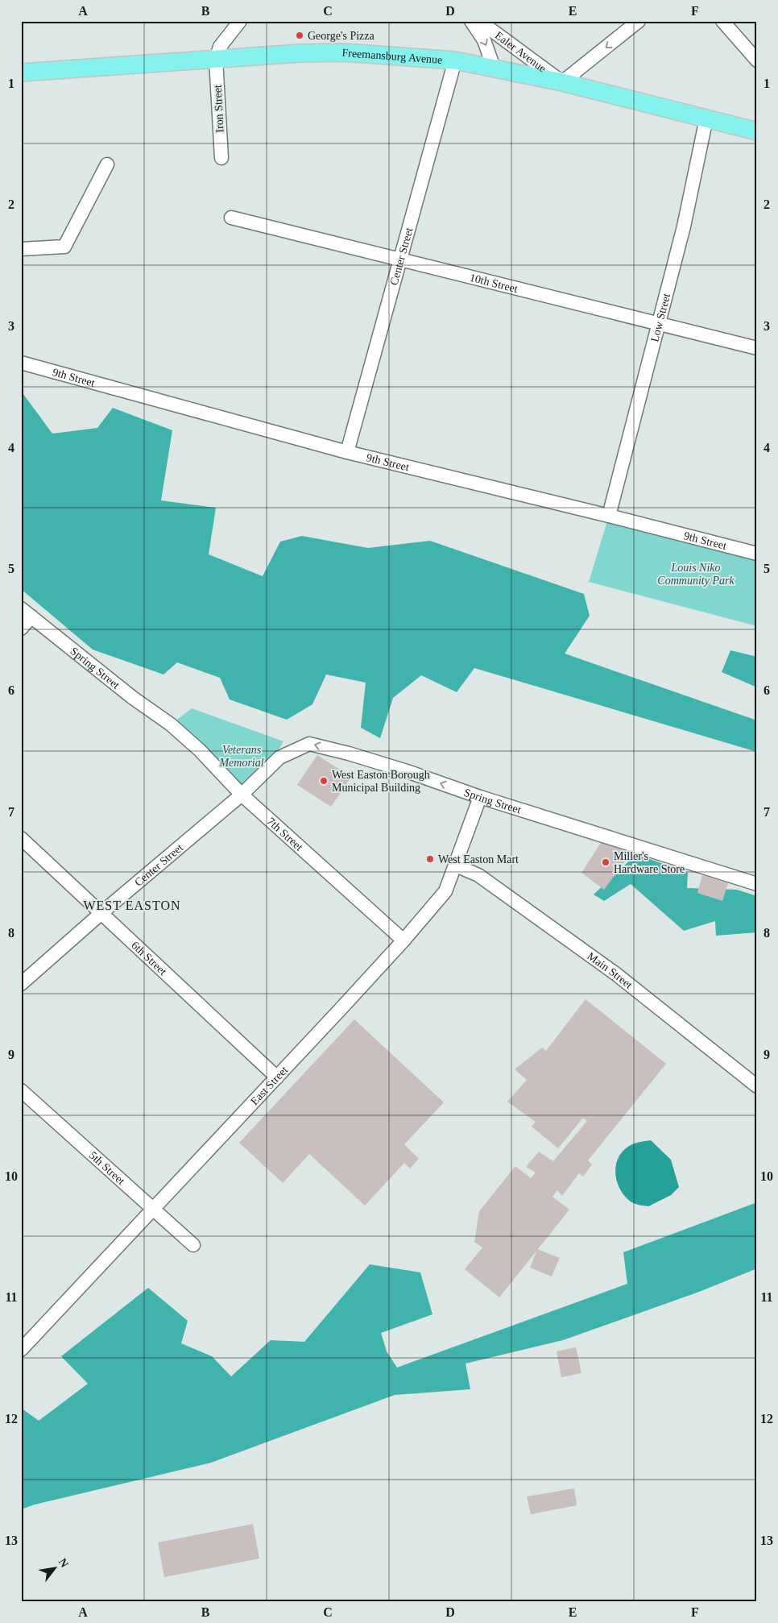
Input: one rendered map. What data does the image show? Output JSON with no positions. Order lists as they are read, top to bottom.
{
  "streets": {
    "main road": ["Freemansburg Avenue"],
    "street": [
      "Ealer Avenue",
      "Iron Street",
      "Center Street",
      "10th Street",
      "Low Street",
      "9th Street",
      "Spring Street",
      "7th Street",
      "6th Street",
      "Main Street",
      "East Street",
      "5th Street"
    ]
  },
  "crossings": [
    ["Ealer Avenue", "Freemansburg Avenue"],
    ["Freemansburg Avenue", "Iron Street"],
    ["Freemansburg Avenue", "Center Street"],
    ["Freemansburg Avenue", "Low Street"],
    ["Center Street", "10th Street"],
    ["Center Street", "9th Street"],
    ["Center Street", "Spring Street"],
    ["Center Street", "7th Street"],
    ["Center Street", "6th Street"],
    ["10th Street", "Low Street"],
    ["Low Street", "9th Street"],
    ["Spring Street", "7th Street"],
    ["Spring Street", "East Street"],
    ["7th Street", "East Street"],
    ["6th Street", "East Street"],
    ["Main Street", "East Street"],
    ["East Street", "5th Street"]
  ],
  "districts": ["WEST EASTON"],
  "parks": ["Louis Niko Community Park", "Veterans Memorial"],
  "places": [
    "George's Pizza",
    "West Easton Borough Municipal Building",
    "West Easton Mart",
    "Miller's Hardware Store"
  ],
  "north": "top right",
  "grid": {
    "columns": [
      "A",
      "B",
      "C",
      "D",
      "E",
      "F"
    ],
    "rows": [
      "1",
      "2",
      "3",
      "4",
      "5",
      "6",
      "7",
      "8",
      "9",
      "10",
      "11",
      "12",
      "13"
    ]
  }
}
